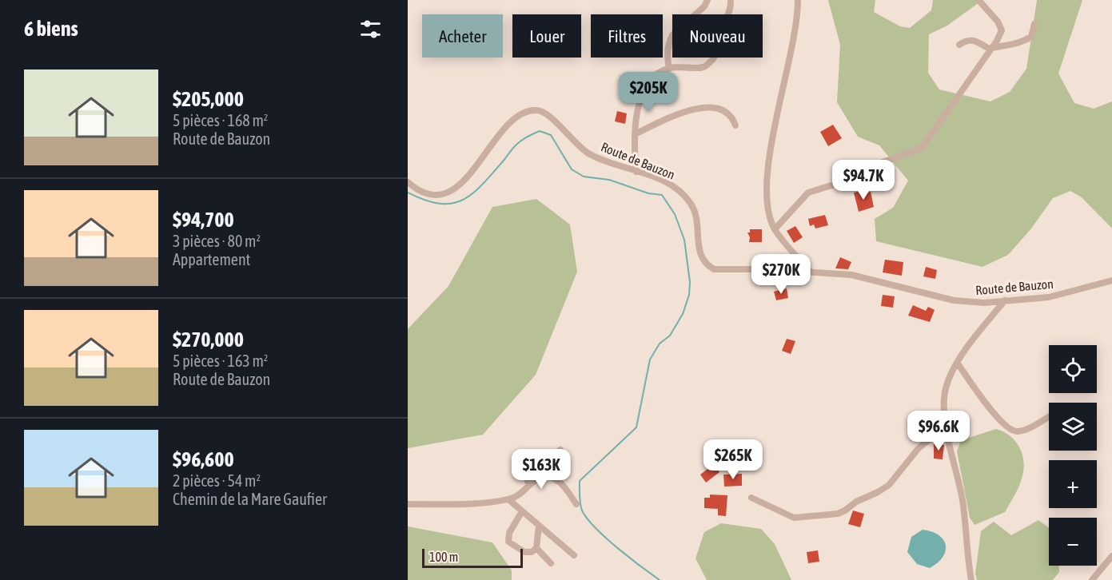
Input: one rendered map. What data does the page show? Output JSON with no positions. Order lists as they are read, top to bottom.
{
  "streets": {
    "street": ["Route de Bauzon"]
  },
  "scale_bar": "100 m",
  "page": {
    "heading": "6 biens",
    "chip": [
      "Acheter",
      "Louer",
      "Filtres",
      "Nouveau"
    ],
    "list": [
      {
        "name": "$205,000",
        "note": "5 pièces · 168 m² · Route de Bauzon"
      },
      {
        "name": "$94,700",
        "note": "3 pièces · 80 m² · Appartement"
      },
      {
        "name": "$270,000",
        "note": "5 pièces · 163 m² · Route de Bauzon"
      },
      {
        "name": "$96,600",
        "note": "2 pièces · 54 m² · Chemin de la Mare Gaufier"
      }
    ],
    "price": [
      "$205K",
      "$94.7K",
      "$270K",
      "$96.6K",
      "$265K",
      "$163K"
    ],
    "map_buttons": ["+", "−"],
    "scale": "100 m"
  }
}
